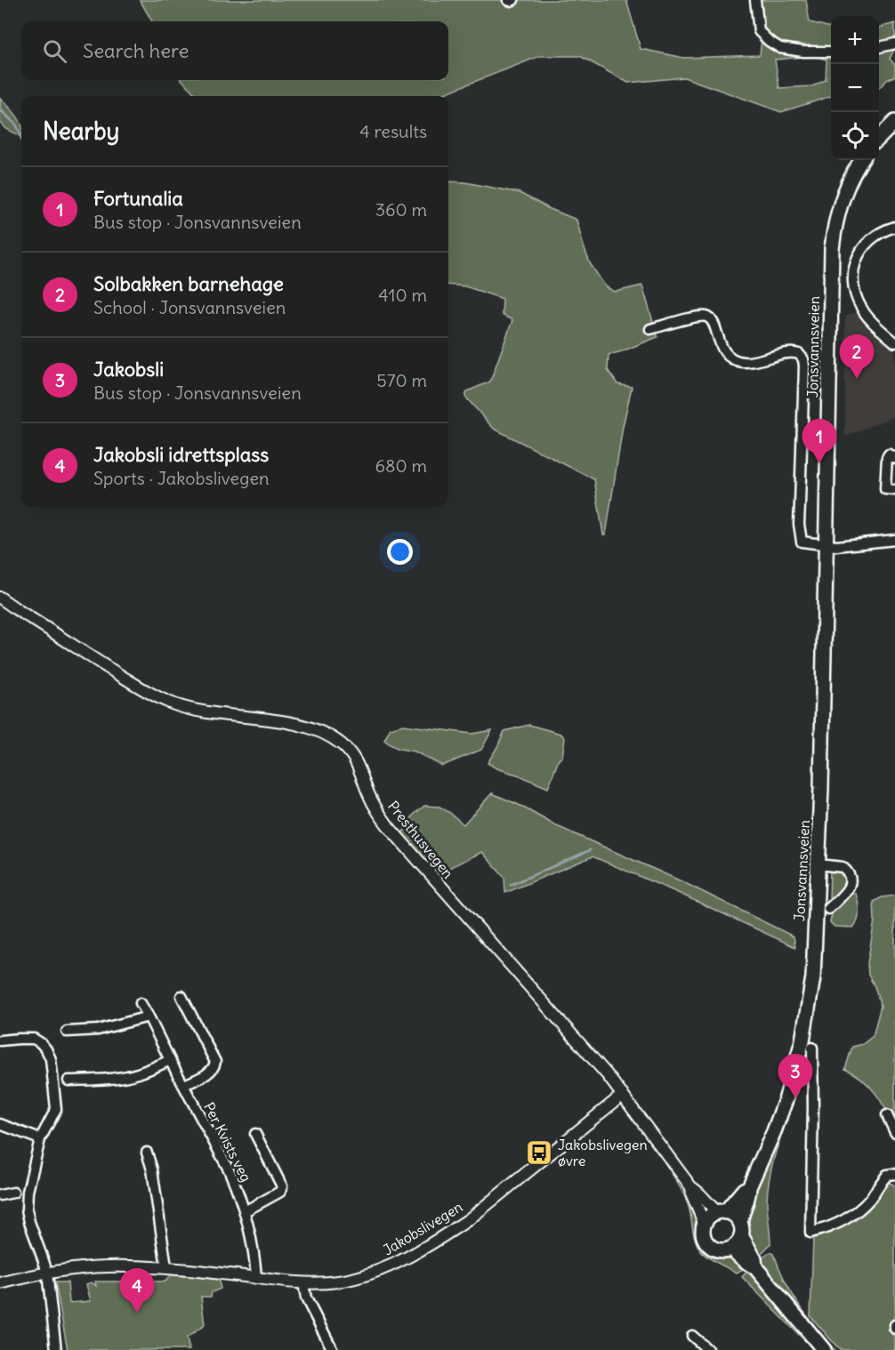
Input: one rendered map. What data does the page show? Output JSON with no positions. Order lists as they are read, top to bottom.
{
  "streets": {
    "main road": ["Jonsvannsveien"],
    "street": ["Presthusvegen", "Per Kvists veg", "Jakobslivegen"]
  },
  "crossings": [
    ["Jonsvannsveien", "Presthusvegen"],
    ["Presthusvegen", "Jakobslivegen"],
    ["Per Kvists veg", "Jakobslivegen"]
  ],
  "places": {
    "bus stop": ["Jakobslivegen øvre"]
  },
  "page": {
    "map_buttons": ["+", "−"],
    "search": "Search here",
    "heading": ["Nearby", "4 results"],
    "list": [
      {
        "mark": "1",
        "name": "Fortunalia",
        "note": "Bus stop · Jonsvannsveien",
        "value": "360 m"
      },
      {
        "mark": "2",
        "name": "Solbakken barnehage",
        "note": "School · Jonsvannsveien",
        "value": "410 m"
      },
      {
        "mark": "3",
        "name": "Jakobsli",
        "note": "Bus stop · Jonsvannsveien",
        "value": "570 m"
      },
      {
        "mark": "4",
        "name": "Jakobsli idrettsplass",
        "note": "Sports · Jakobslivegen",
        "value": "680 m"
      }
    ],
    "pins": [
      "2",
      "1",
      "3",
      "4"
    ]
  }
}
